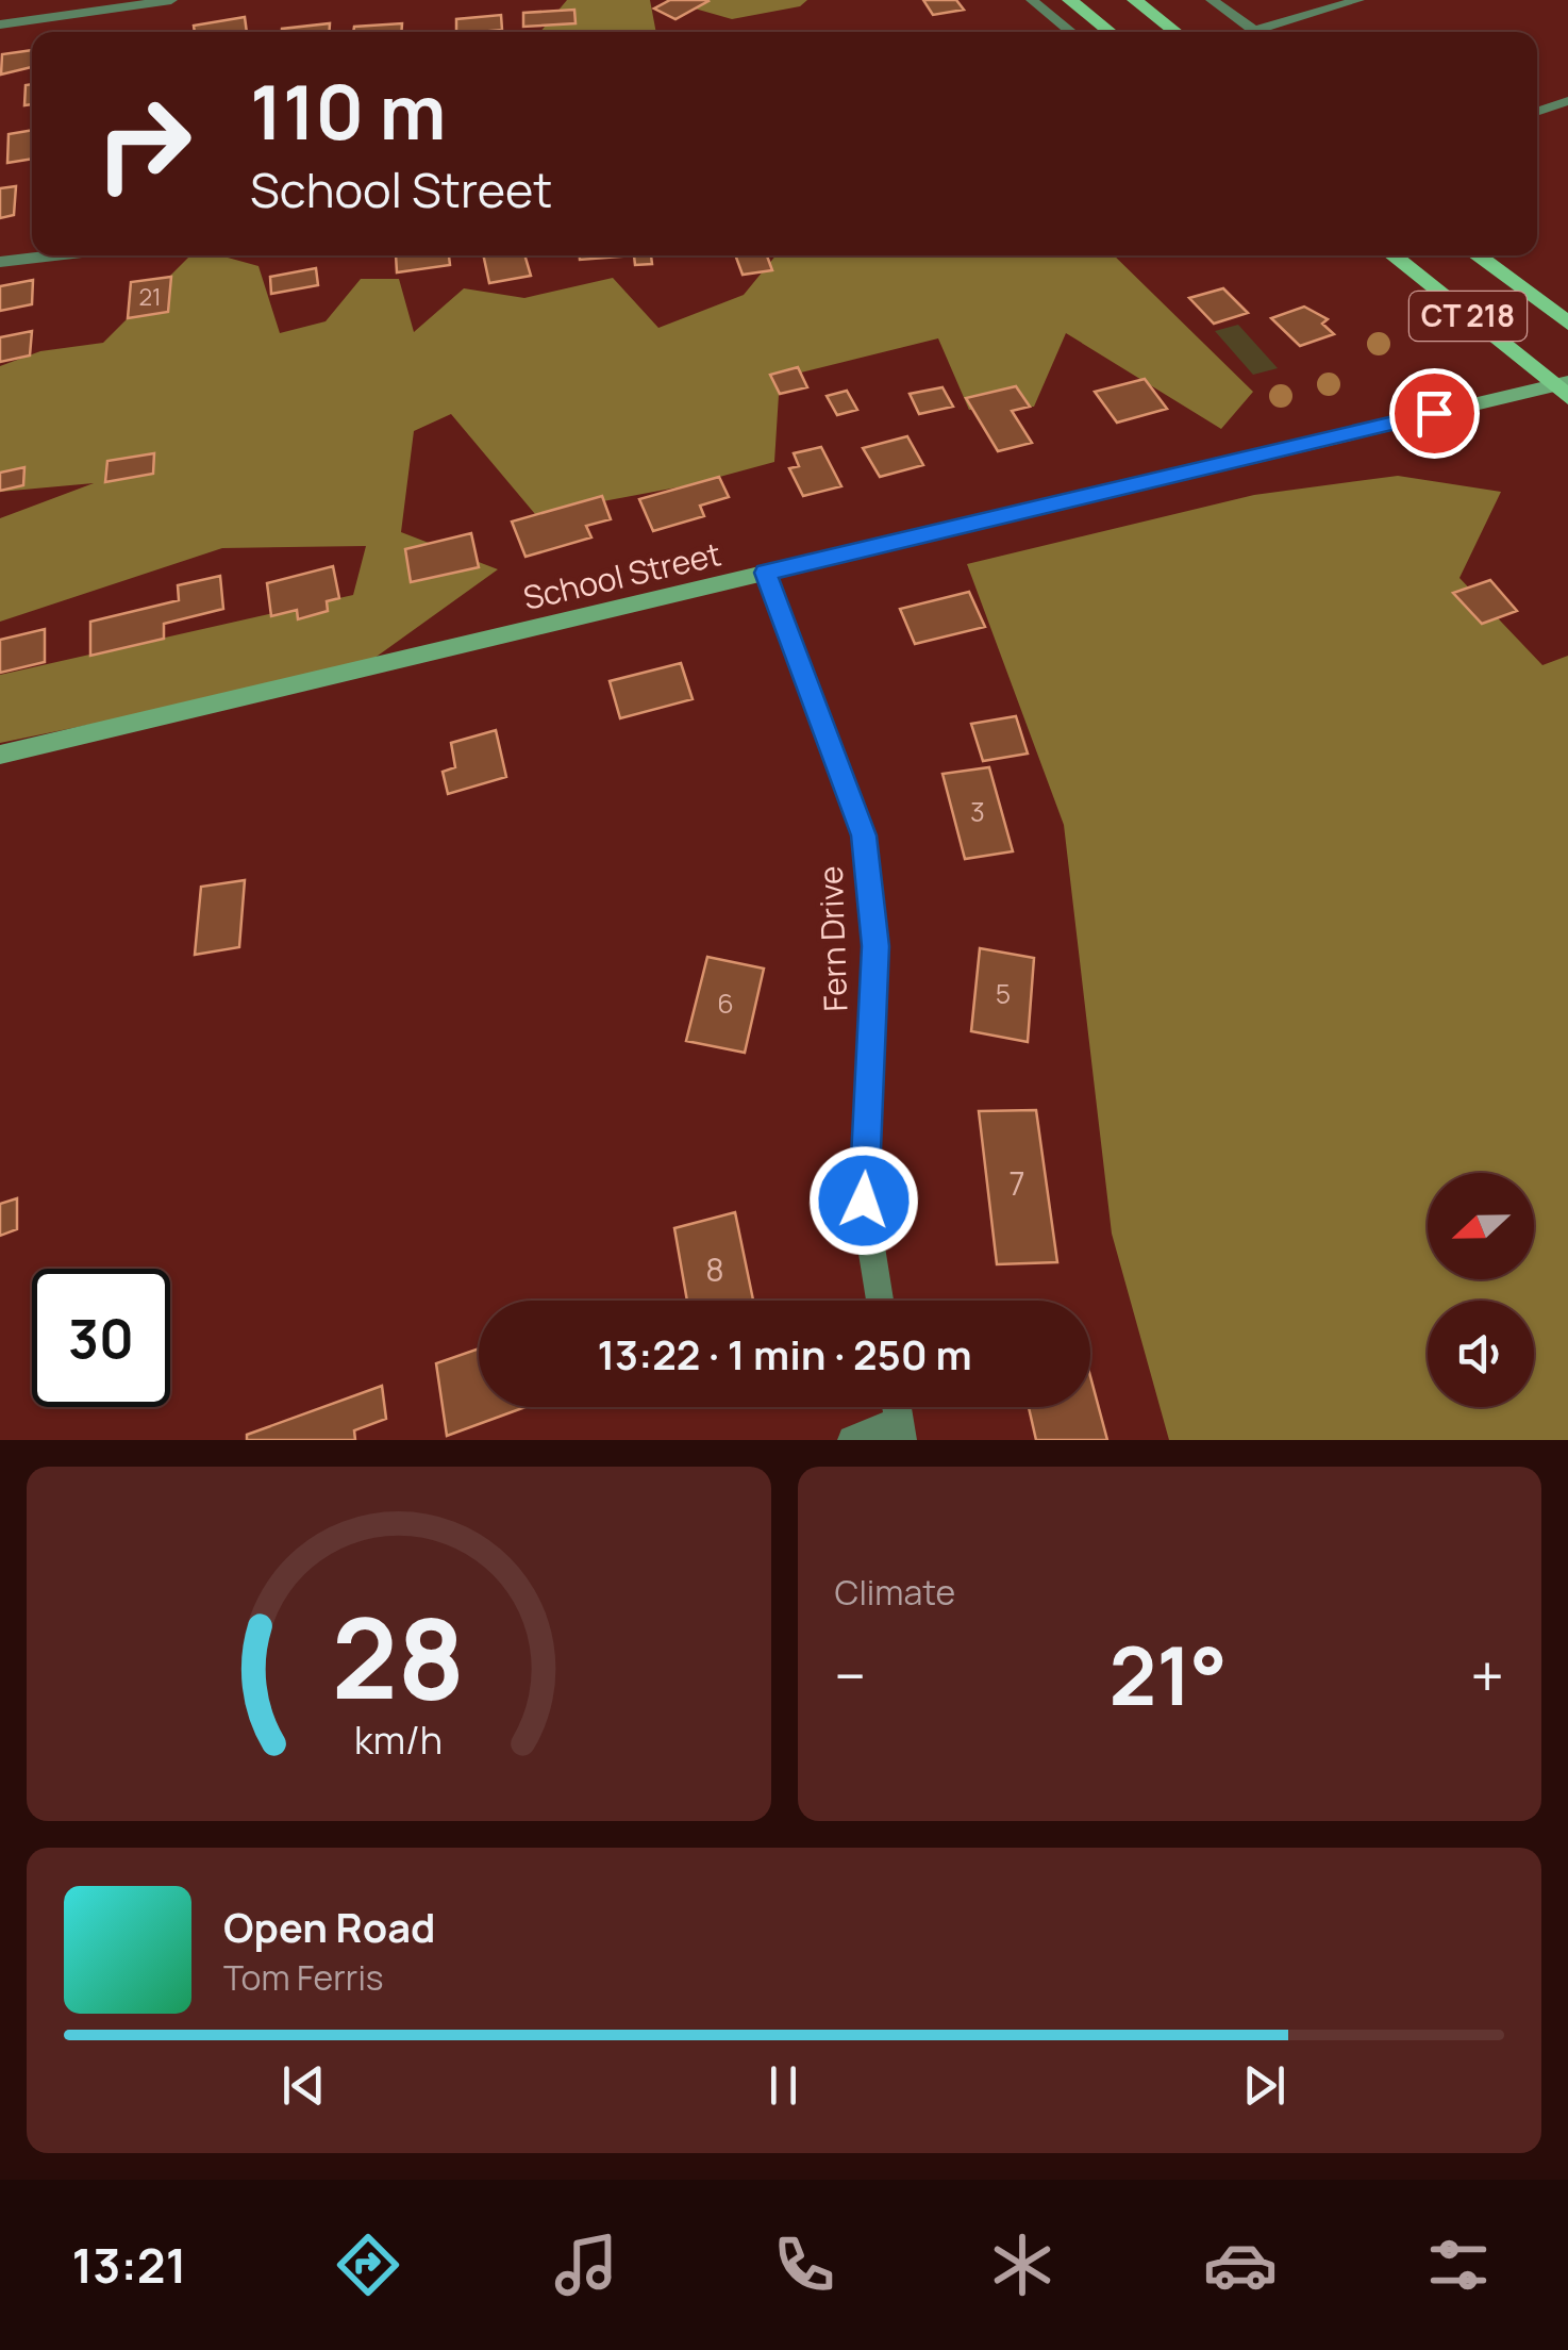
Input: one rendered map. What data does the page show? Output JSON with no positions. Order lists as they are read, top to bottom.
{
  "streets": {
    "main road": ["CT 218", "School Street"],
    "street": ["Fern Drive"]
  },
  "crossings": [
    ["CT 218", "School Street"],
    ["School Street", "Fern Drive"]
  ],
  "house_numbers": [
    "21",
    "3",
    "5",
    "6",
    "7",
    "8"
  ],
  "north": "left",
  "page": {
    "turn": ["110 m", "School Street"],
    "limit": "30",
    "trip": "13:22 · 1 min · 250 m",
    "tile": "Climate",
    "heat": ["−", "21°", "+"],
    "song": ["Open Road", "Tom Ferris"],
    "tabs": "13:21",
    "gauge": ["28", "km/h"]
  }
}
